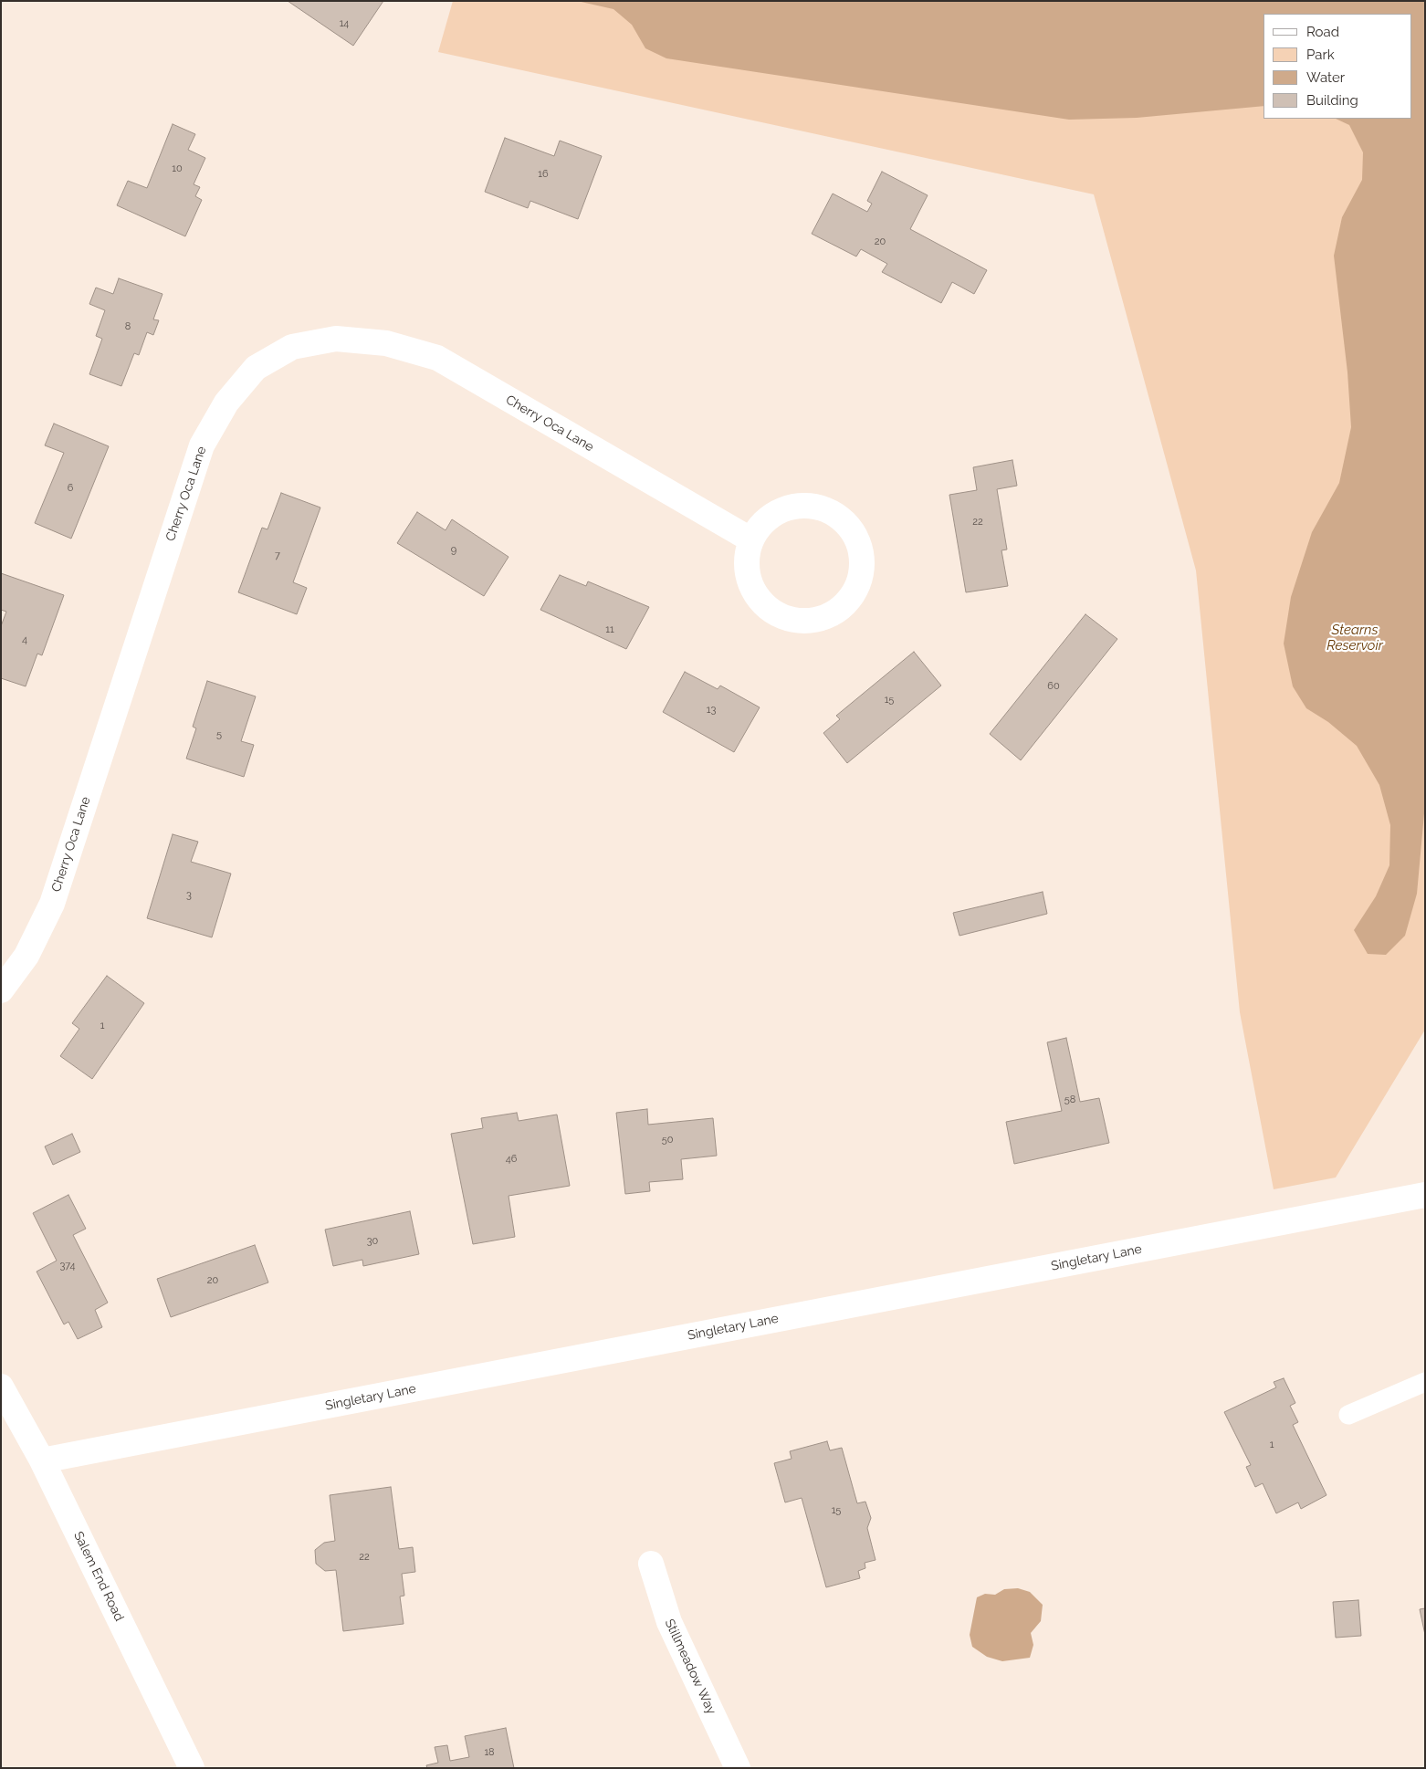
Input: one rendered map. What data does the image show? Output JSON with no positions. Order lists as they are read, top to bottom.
{
  "streets": {
    "street": [
      "Cherry Oca Lane",
      "Singletary Lane",
      "Salem End Road",
      "Stillmeadow Way"
    ]
  },
  "crossings": [
    ["Singletary Lane", "Salem End Road"]
  ],
  "water": ["Stearns Reservoir"],
  "house_numbers": [
    "14",
    "10",
    "16",
    "20",
    "8",
    "6",
    "22",
    "9",
    "7",
    "11",
    "4",
    "60",
    "15",
    "13",
    "5",
    "3",
    "1",
    "58",
    "50",
    "46",
    "30",
    "374",
    "20",
    "1",
    "15",
    "22",
    "18"
  ],
  "legend": [
    "Road",
    "Park",
    "Water",
    "Building"
  ]
}
